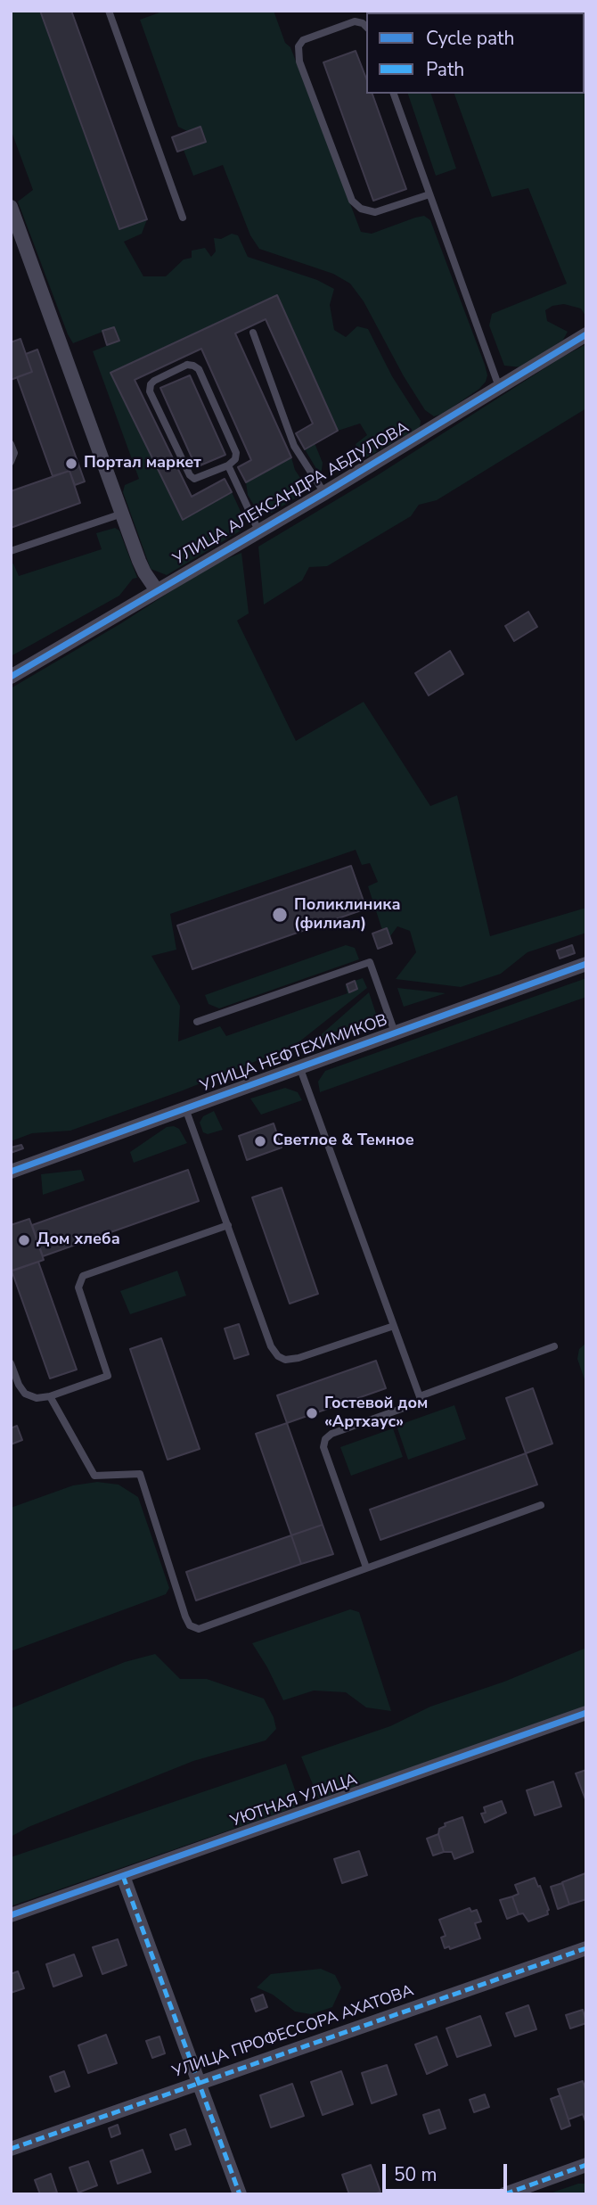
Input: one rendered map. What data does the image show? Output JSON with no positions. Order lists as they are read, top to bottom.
{
  "streets": {
    "street": [
      "УЛИЦА АЛЕКСАНДРА АБДУЛОВА",
      "УЛИЦА НЕФТЕХИМИКОВ",
      "УЮТНАЯ УЛИЦА",
      "УЛИЦА ПРОФЕССОРА АХАТОВА"
    ]
  },
  "places": [
    "Портал маркет",
    "Поликлиника (филиал)",
    "Светлое & Темное",
    "Дом хлеба",
    "Гостевой дом «Артхаус»"
  ],
  "legend": ["Cycle path", "Path"],
  "scale_bar": "50 m"
}
